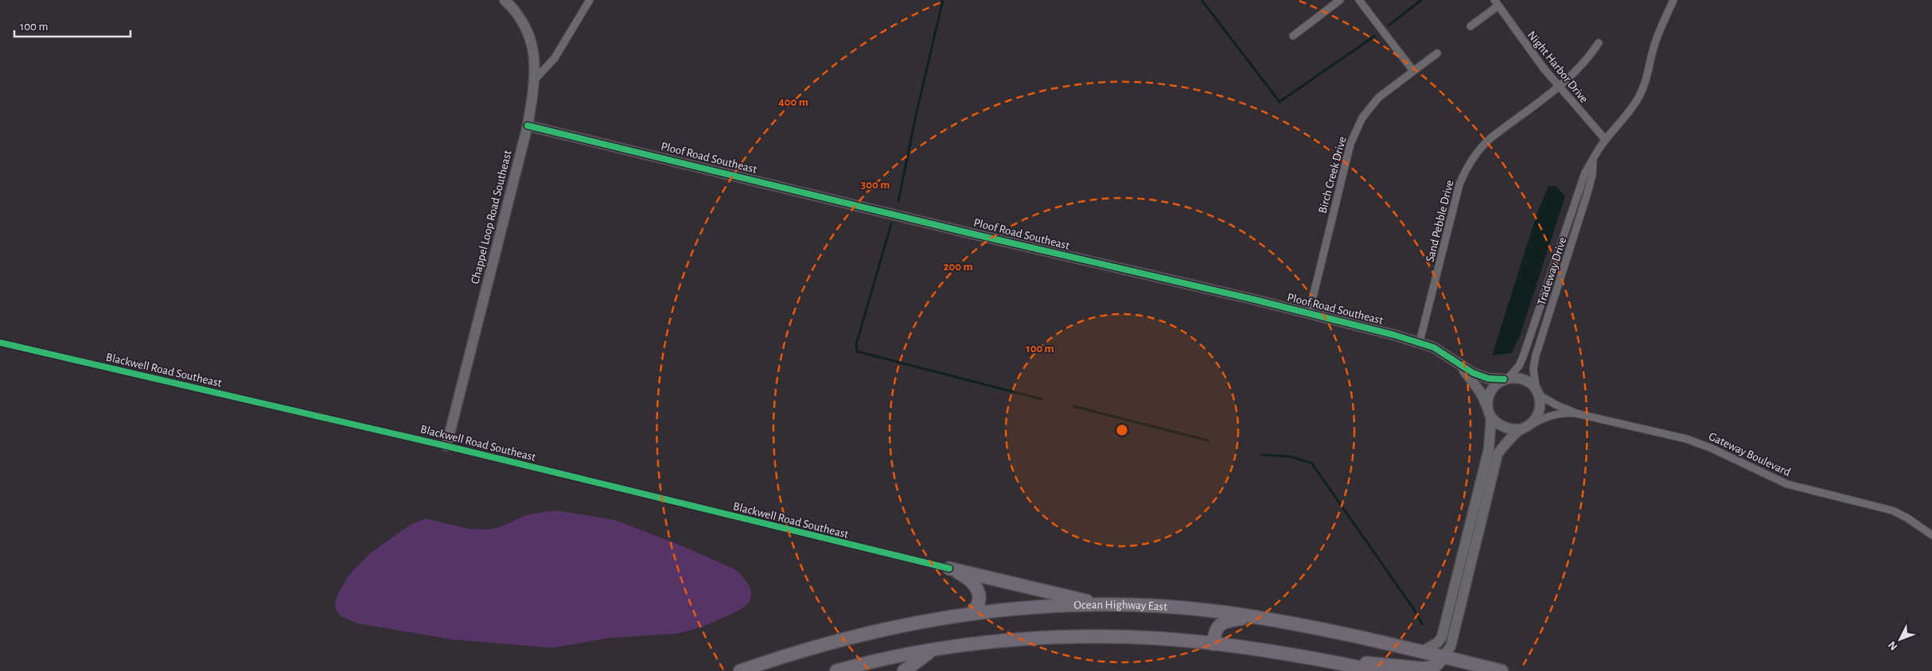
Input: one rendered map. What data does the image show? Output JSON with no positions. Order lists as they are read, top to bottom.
{
  "streets": {
    "highway": ["Ocean Highway East"],
    "street": [
      "Night Harbor Drive",
      "Ploof Road Southeast",
      "Birch Creek Drive",
      "Chappel Loop Road Southeast",
      "Sand Pebble Drive",
      "Tradeway Drive",
      "Blackwell Road Southeast",
      "Gateway Boulevard"
    ]
  },
  "crossings": [
    ["Night Harbor Drive", "Sand Pebble Drive"],
    ["Night Harbor Drive", "Tradeway Drive"],
    ["Ploof Road Southeast", "Birch Creek Drive"],
    ["Ploof Road Southeast", "Chappel Loop Road Southeast"],
    ["Ploof Road Southeast", "Sand Pebble Drive"],
    ["Ploof Road Southeast", "Tradeway Drive"],
    ["Chappel Loop Road Southeast", "Blackwell Road Southeast"]
  ],
  "scale_bar": "100 m",
  "north": "bottom left",
  "rings": [
    "400 m",
    "300 m",
    "200 m",
    "100 m"
  ]
}
